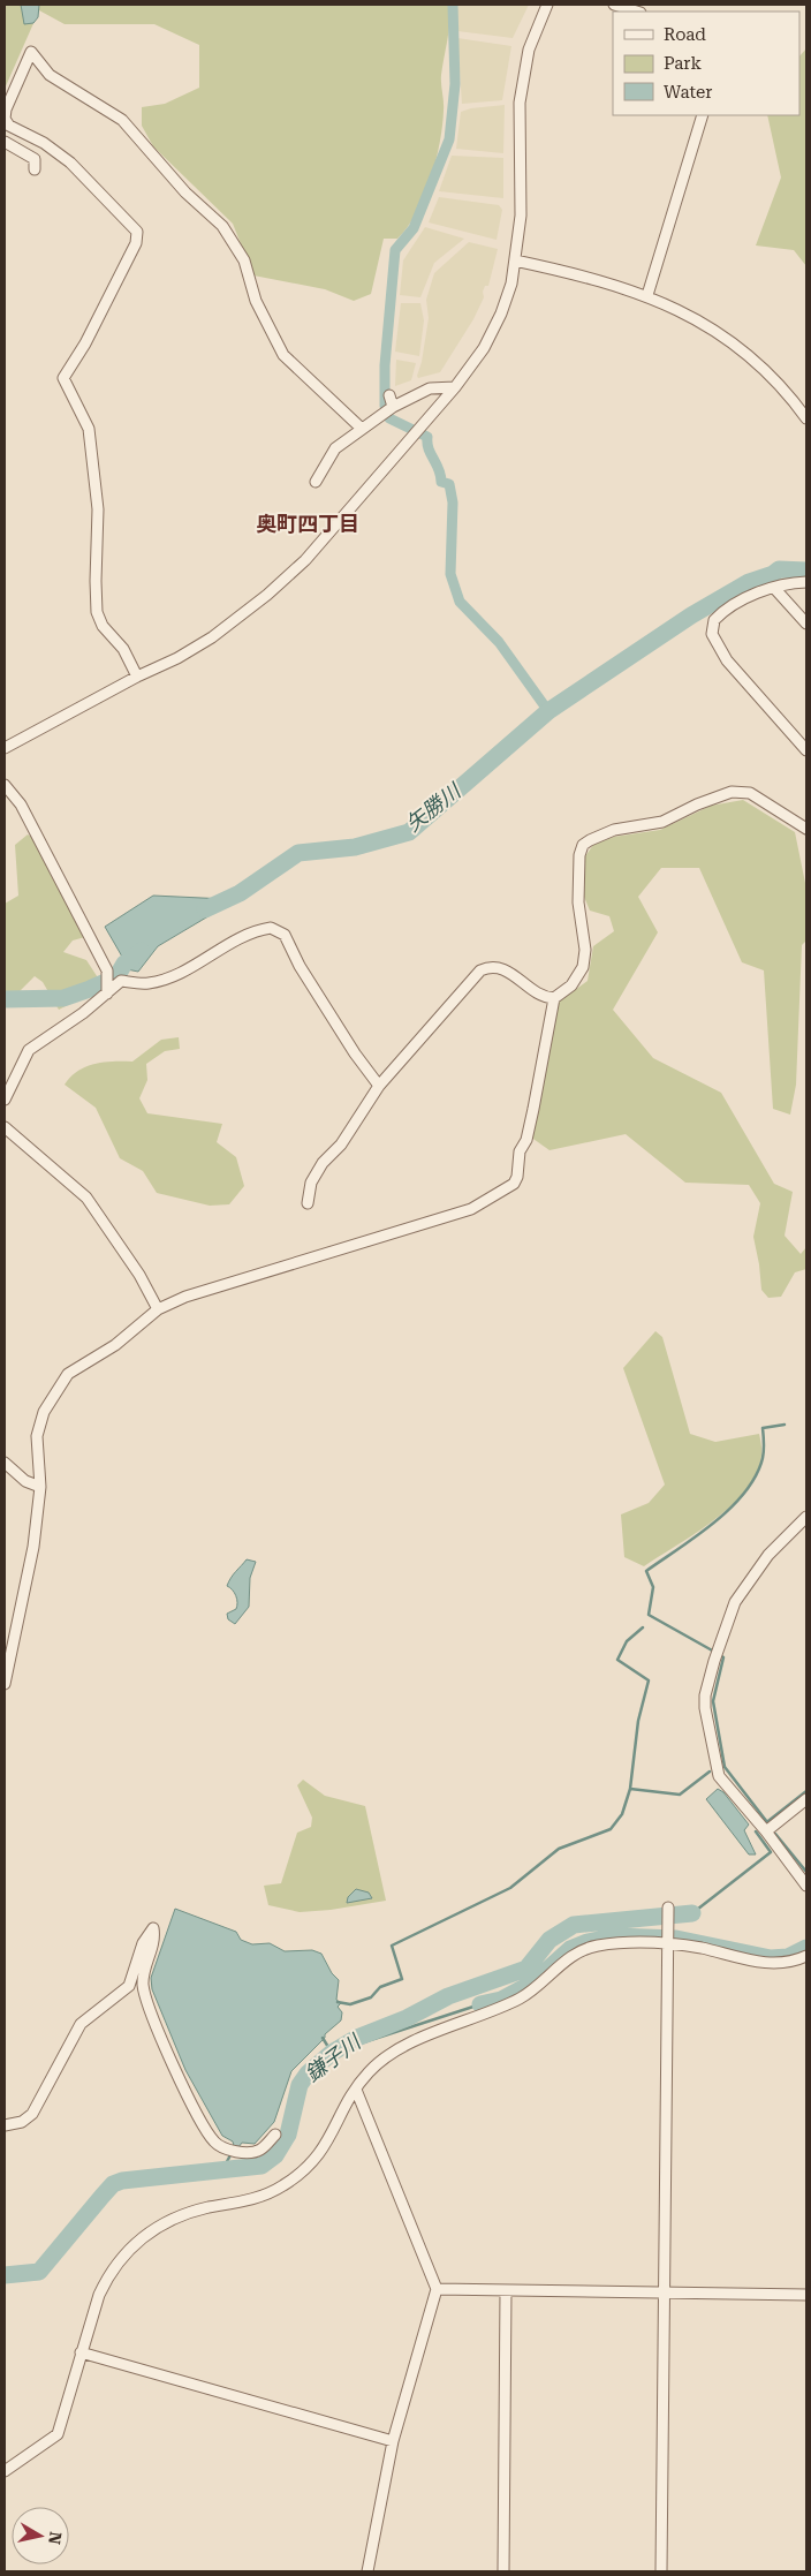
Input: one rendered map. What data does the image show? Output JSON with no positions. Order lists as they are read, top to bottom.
{
  "districts": ["奥町四丁目"],
  "water": ["矢勝川", "鎌子川"],
  "legend": ["Road", "Park", "Water"],
  "north": "right"
}
